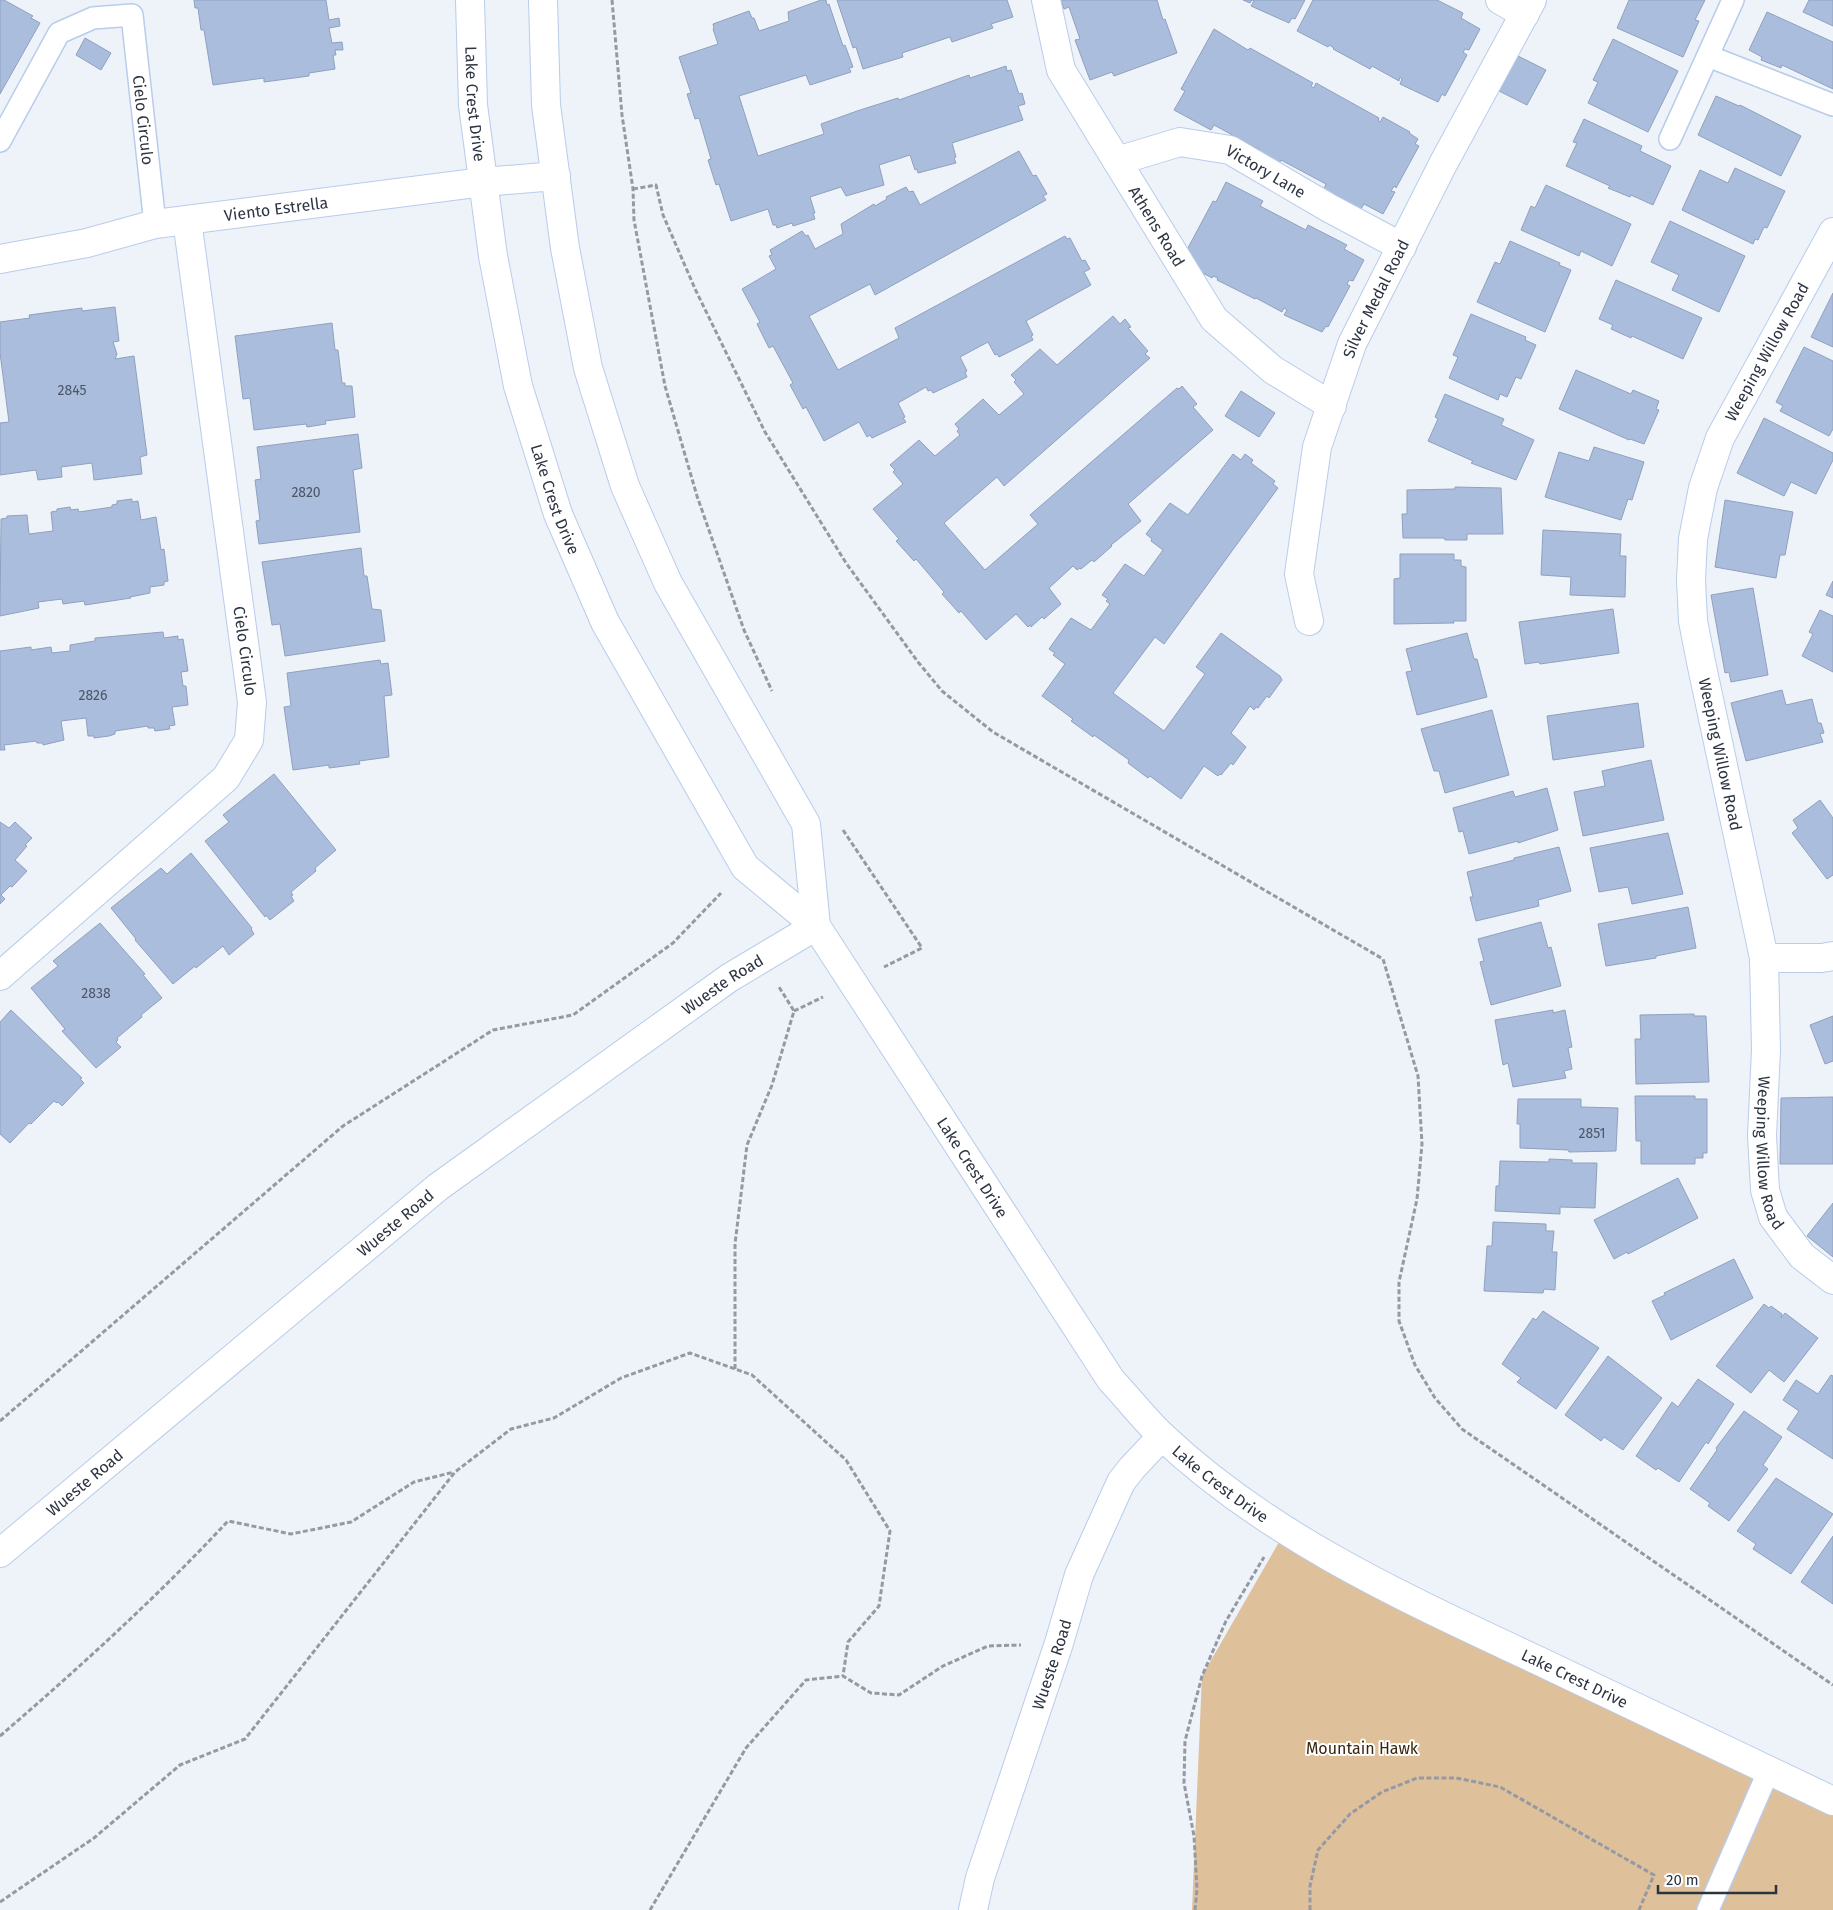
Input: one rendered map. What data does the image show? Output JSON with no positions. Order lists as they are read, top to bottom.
{
  "streets": {
    "street": [
      "Lake Crest Drive",
      "Cielo Circulo",
      "Victory Lane",
      "Viento Estrella",
      "Athens Road",
      "Silver Medal Road",
      "Weeping Willow Road",
      "Wueste Road"
    ]
  },
  "crossings": [
    ["Lake Crest Drive", "Viento Estrella"],
    ["Lake Crest Drive", "Wueste Road"],
    ["Cielo Circulo", "Viento Estrella"],
    ["Victory Lane", "Athens Road"],
    ["Victory Lane", "Silver Medal Road"],
    ["Athens Road", "Silver Medal Road"]
  ],
  "parks": ["Mountain Hawk"],
  "house_numbers": [
    "2845",
    "2820",
    "2826",
    "2838",
    "2851"
  ],
  "scale_bar": "20 m"
}
